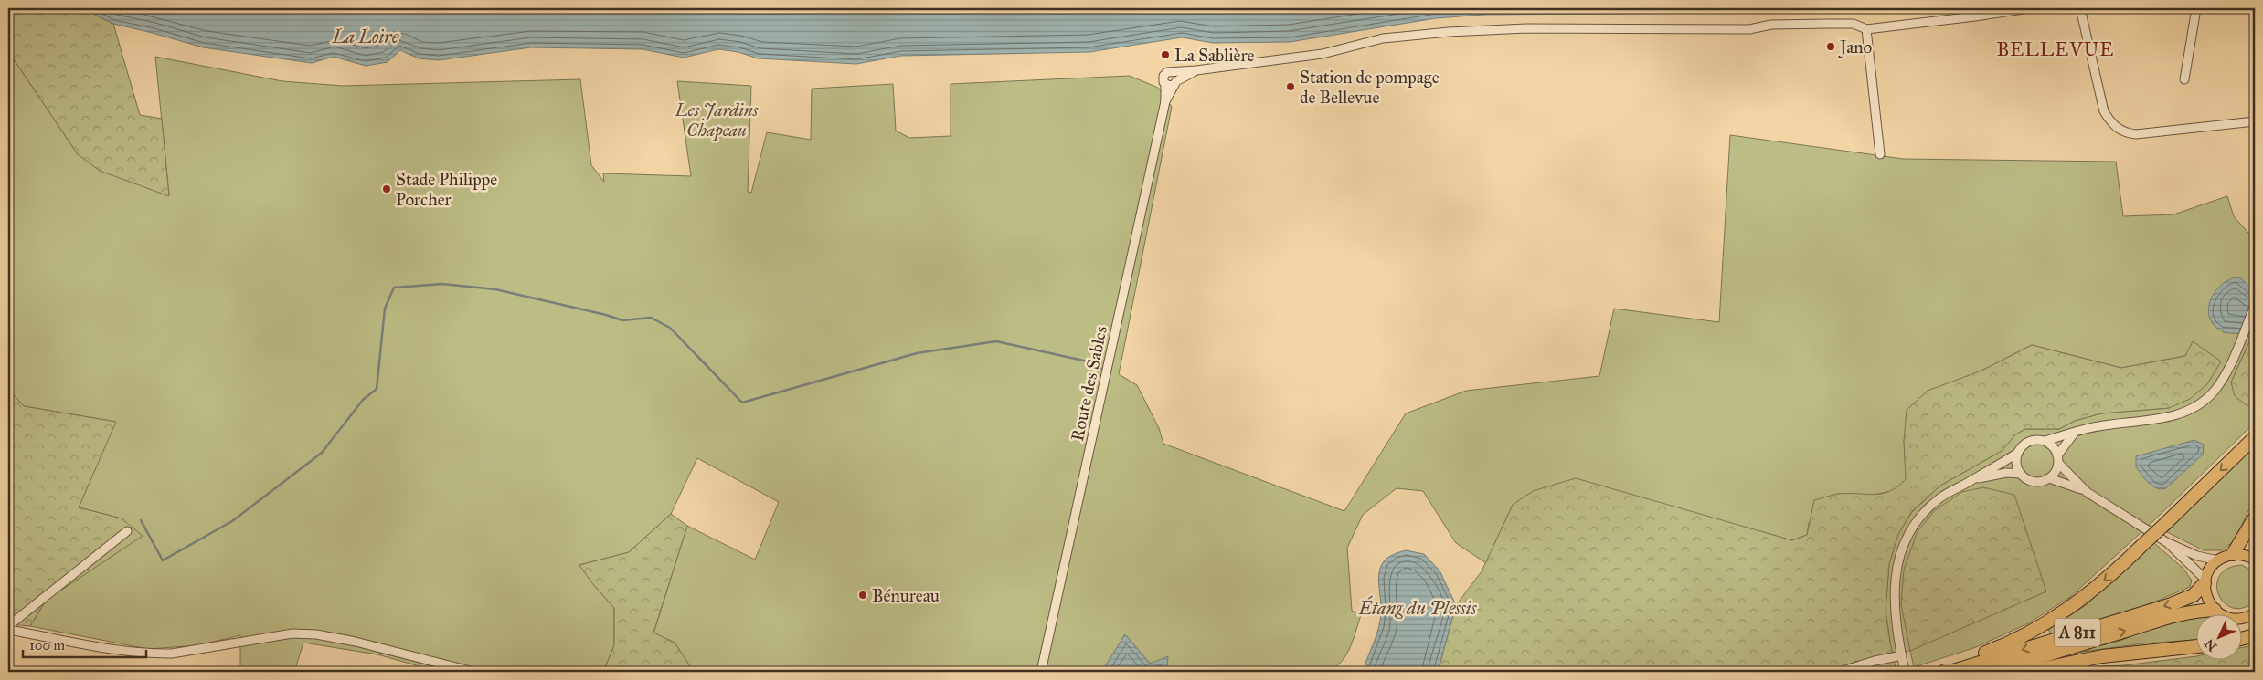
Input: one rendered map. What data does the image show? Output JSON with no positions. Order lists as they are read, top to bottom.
{
  "streets": {
    "highway": ["A 811"],
    "street": ["Route des Sables"]
  },
  "districts": ["BELLEVUE"],
  "water": ["La Loire", "Étang du Plessis"],
  "parks": ["Les Jardins Chapeau"],
  "places": [
    "Jano",
    "La Sablière",
    "Station de pompage de Bellevue",
    "Stade Philippe Porcher",
    "Bénureau"
  ],
  "scale_bar": "100 m",
  "north": "bottom left"
}
